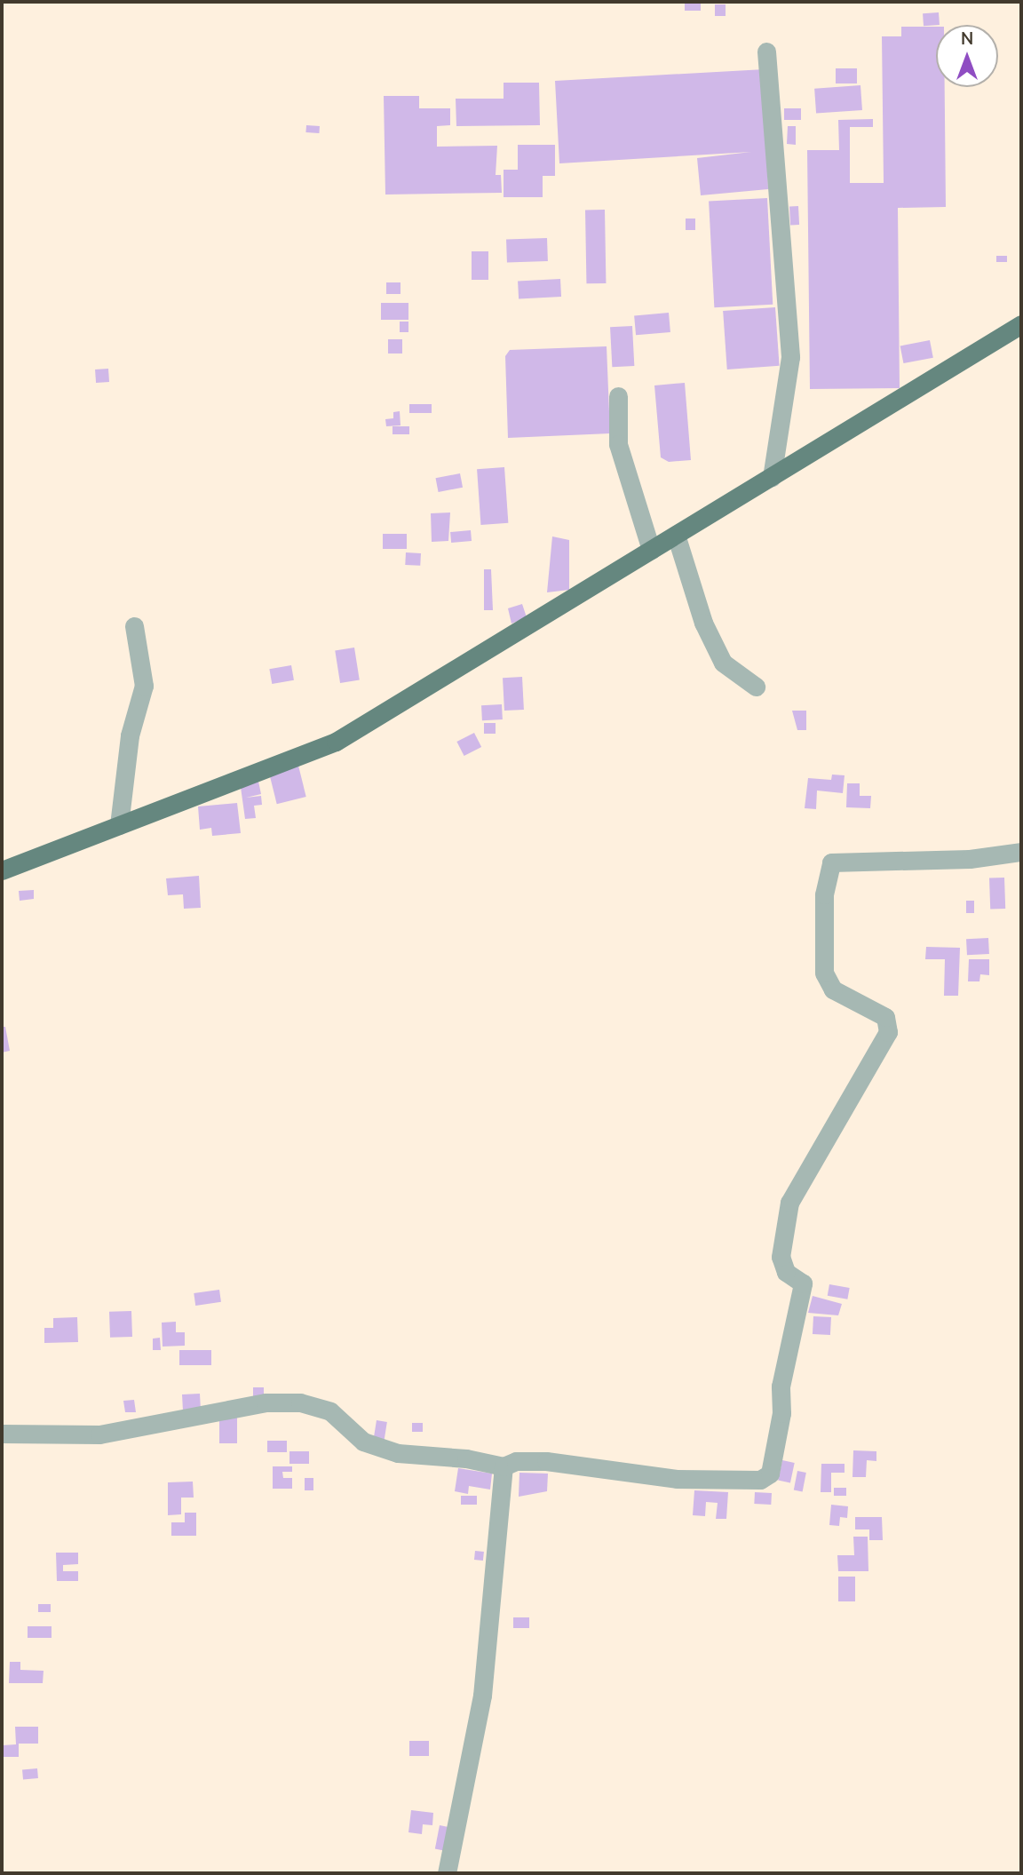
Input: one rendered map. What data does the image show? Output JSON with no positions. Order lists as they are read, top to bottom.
{
  "north": "top"
}
